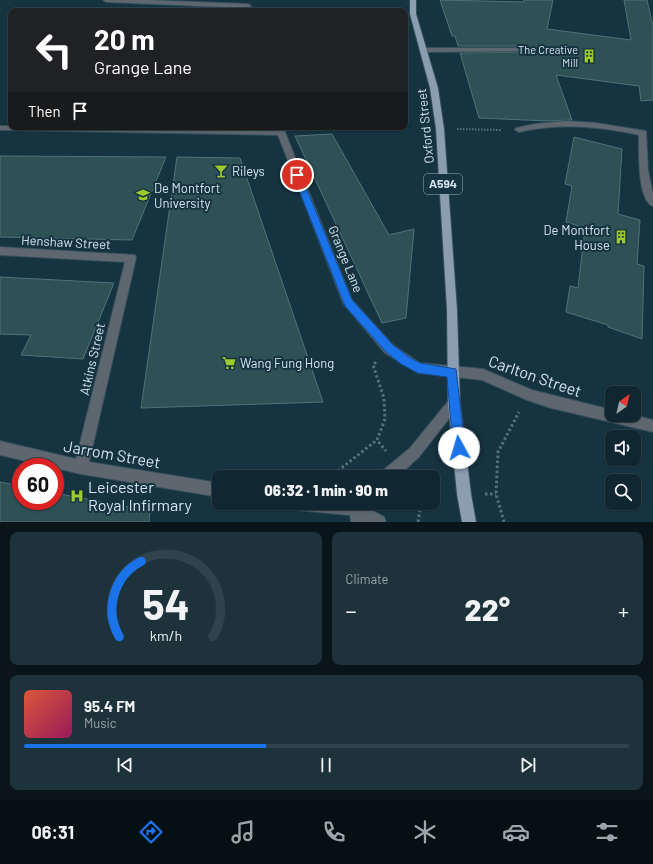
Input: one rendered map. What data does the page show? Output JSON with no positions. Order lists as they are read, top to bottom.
{
  "streets": {
    "main road": ["Oxford Street", "A594"],
    "street": [
      "Henshaw Street",
      "Grange Lane",
      "Atkins Street",
      "Carlton Street",
      "Jarrom Street"
    ]
  },
  "crossings": [
    ["Oxford Street", "A594"],
    ["Oxford Street", "Grange Lane"],
    ["Oxford Street", "Carlton Street"],
    ["A594", "Grange Lane"],
    ["A594", "Carlton Street"],
    ["Henshaw Street", "Atkins Street"],
    ["Grange Lane", "Carlton Street"],
    ["Atkins Street", "Jarrom Street"]
  ],
  "places": {
    "building": ["The Creative Mill", "De Montfort House"],
    "bar": ["Rileys"],
    "school or university": ["De Montfort University"],
    "supermarket": ["Wang Fung Hong"],
    "hospital": ["Leicester Royal Infirmary"]
  },
  "north": "top right",
  "page": {
    "turn": ["20 m", "Grange Lane"],
    "then": "Then",
    "limit": "60",
    "trip": "06:32 · 1 min · 90 m",
    "tile": "Climate",
    "heat": ["−", "22°", "+"],
    "song": ["95.4 FM", "Music"],
    "tabs": "06:31",
    "gauge": ["54", "km/h"]
  }
}
